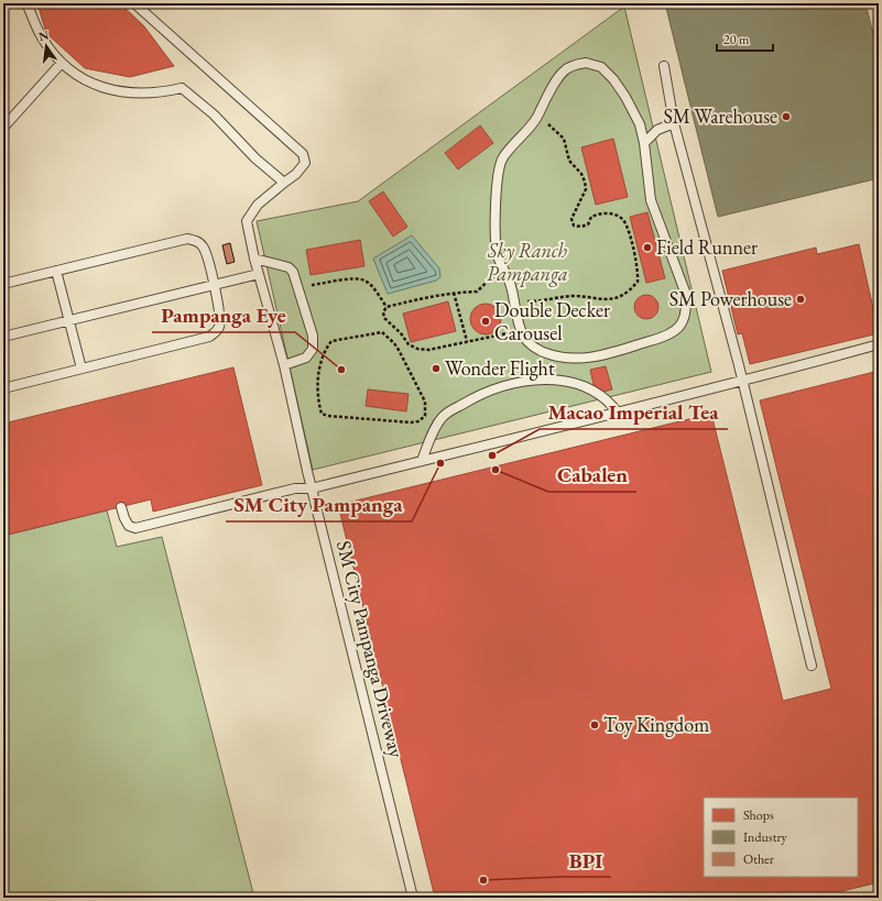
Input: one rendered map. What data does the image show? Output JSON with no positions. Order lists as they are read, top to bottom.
{
  "streets": {
    "lane": ["SM City Pampanga Driveway"]
  },
  "parks": ["Sky Ranch Pampanga"],
  "places": [
    "SM Warehouse",
    "Field Runner",
    "SM Powerhouse",
    "Double Decker Carousel",
    "Wonder Flight",
    "Pampanga Eye",
    "Macao Imperial Tea",
    "SM City Pampanga",
    "Cabalen",
    "Toy Kingdom",
    "BPI"
  ],
  "legend": ["Shops", "Industry", "Other"],
  "scale_bar": "20 m",
  "north": "top"
}
